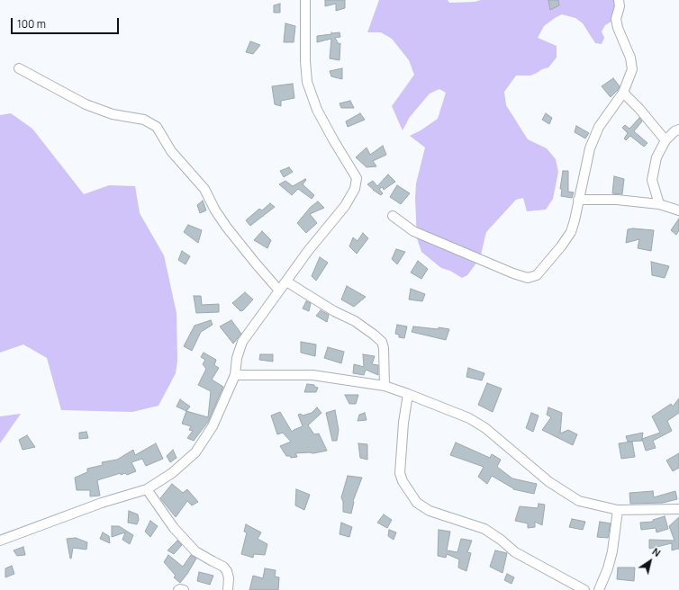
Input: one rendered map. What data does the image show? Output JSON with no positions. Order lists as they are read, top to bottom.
{
  "scale_bar": "100 m",
  "north": "top right"
}
